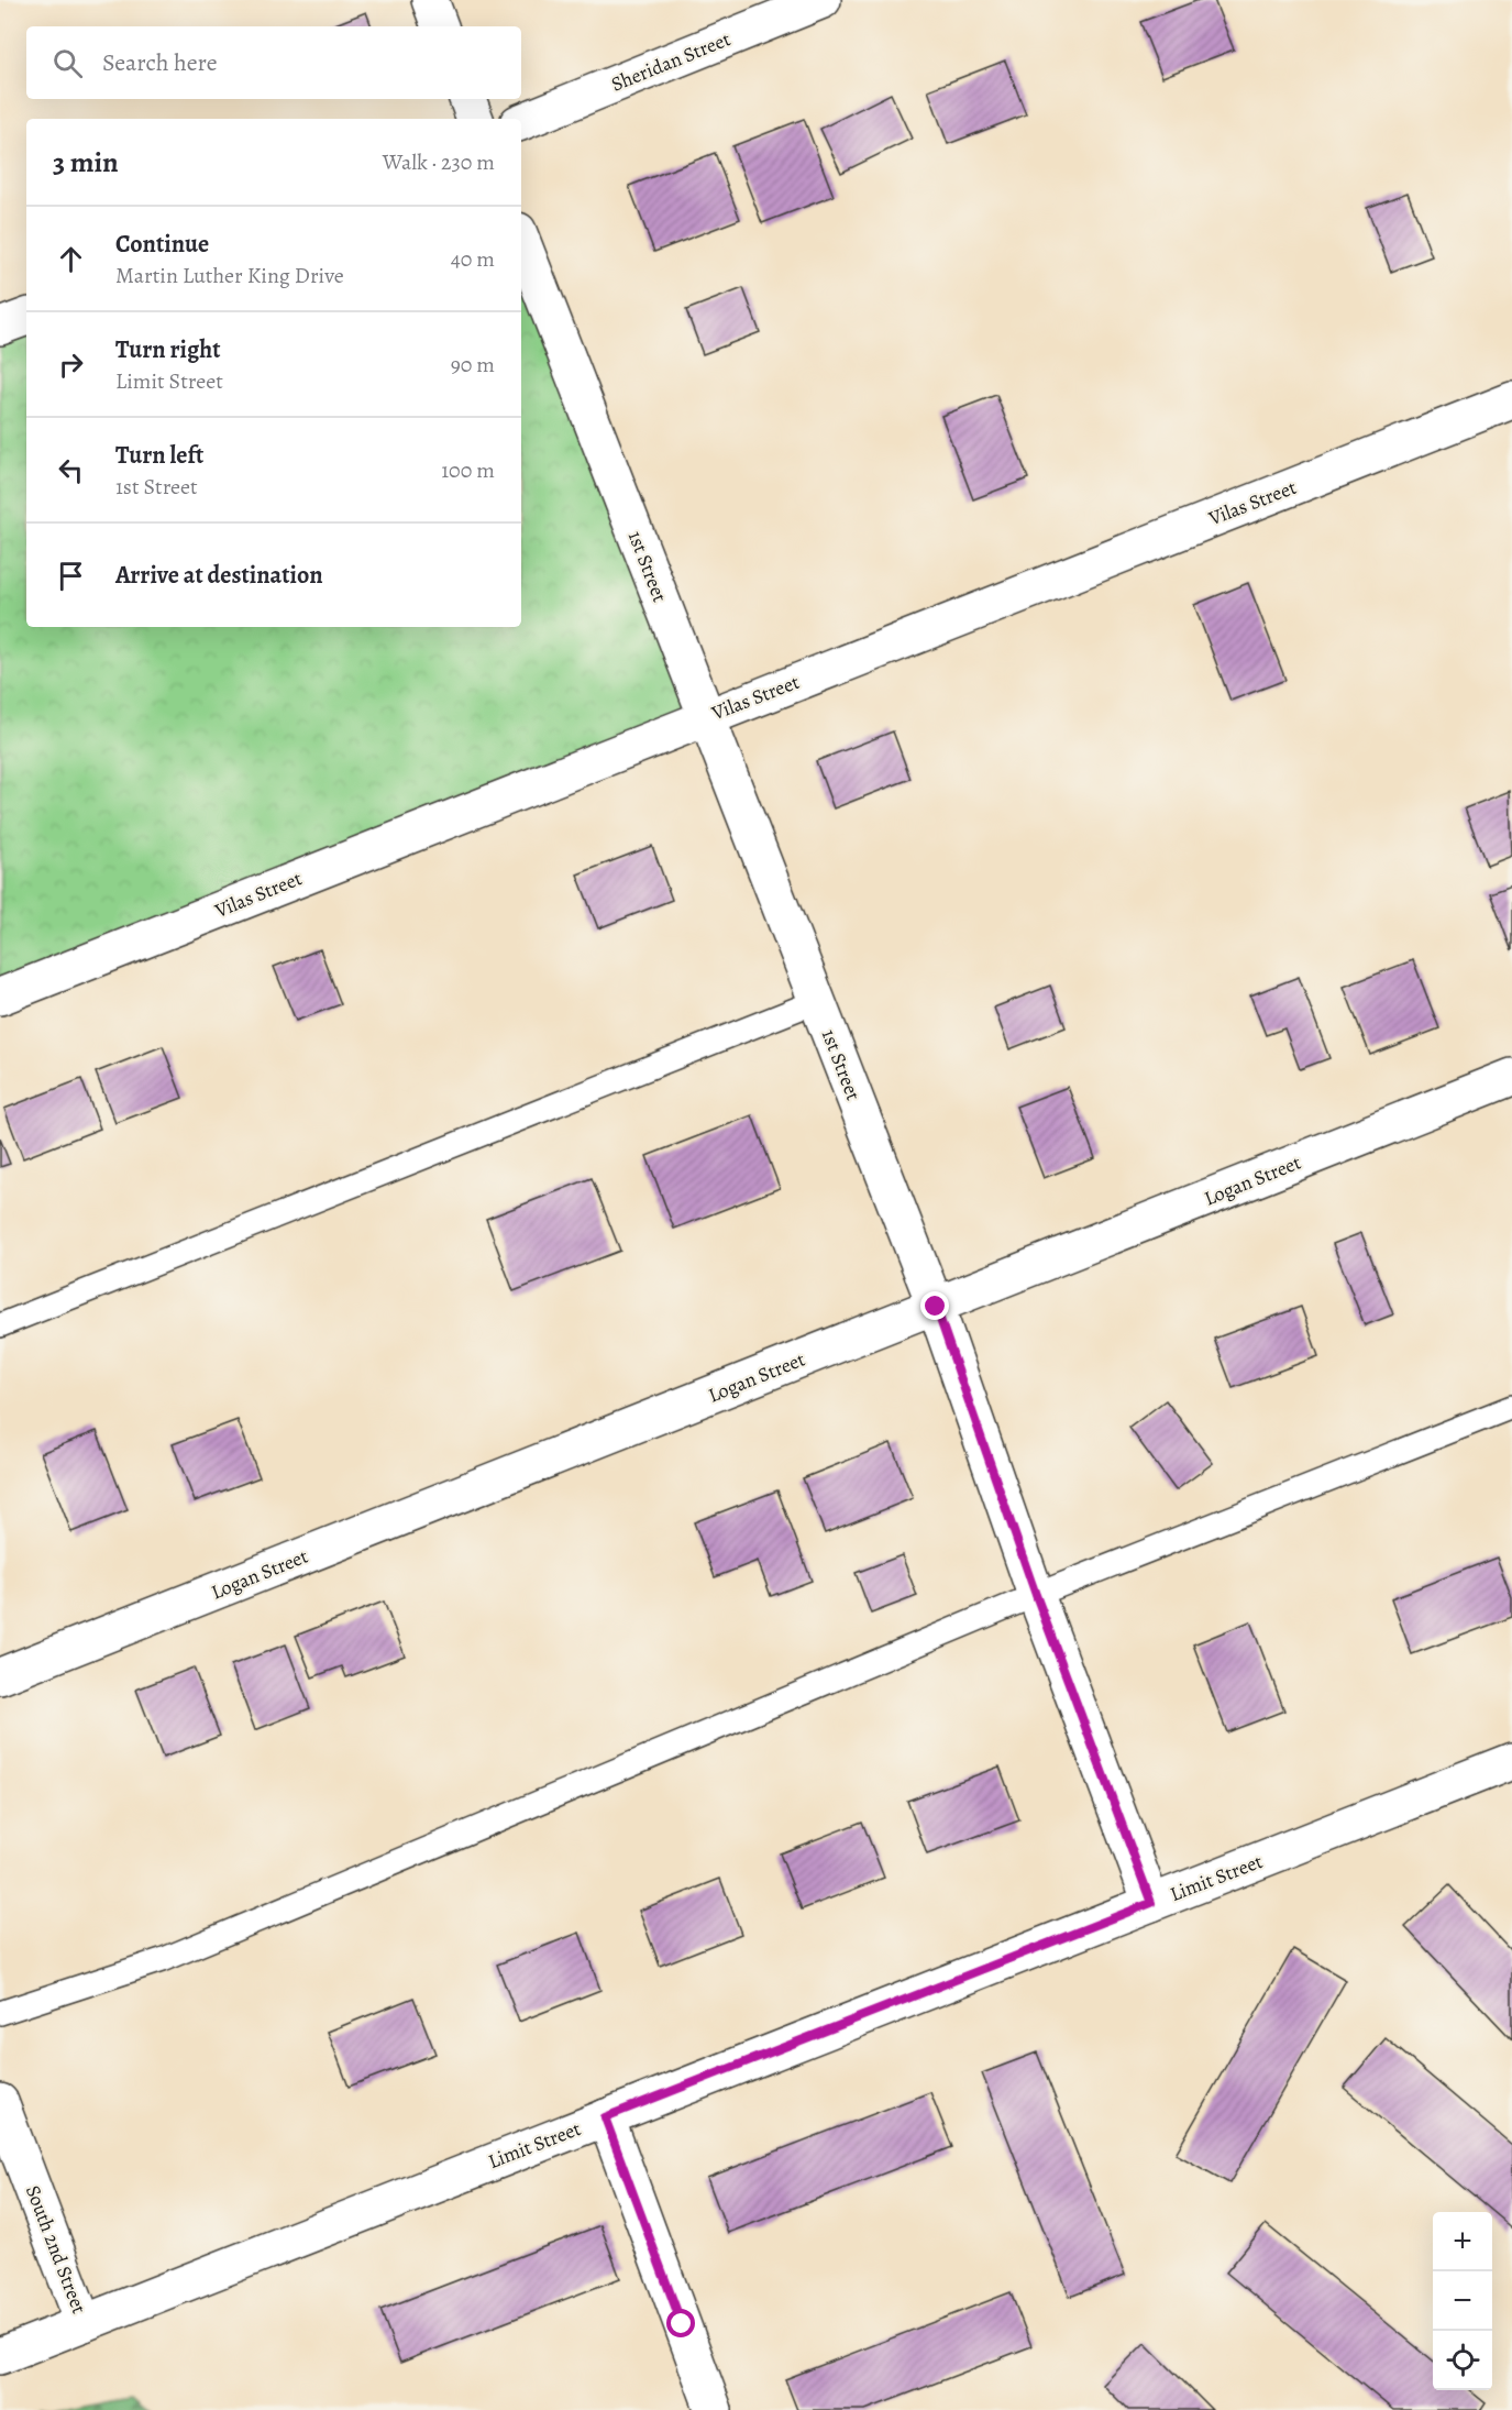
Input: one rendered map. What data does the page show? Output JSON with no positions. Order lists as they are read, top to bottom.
{
  "streets": {
    "street": [
      "Sheridan Street",
      "Vilas Street",
      "1st Street",
      "Logan Street",
      "Limit Street",
      "South 2nd Street"
    ]
  },
  "crossings": [
    ["Vilas Street", "1st Street"],
    ["1st Street", "Logan Street"],
    ["1st Street", "Limit Street"],
    ["Limit Street", "South 2nd Street"]
  ],
  "page": {
    "search": "Search here",
    "heading": ["3 min", "Walk · 230 m"],
    "list": [
      ["Continue", "Martin Luther King Drive", "40 m"],
      ["Turn right", "Limit Street", "90 m"],
      ["Turn left", "1st Street", "100 m"],
      "Arrive at destination"
    ],
    "map_buttons": ["+", "−"]
  }
}
